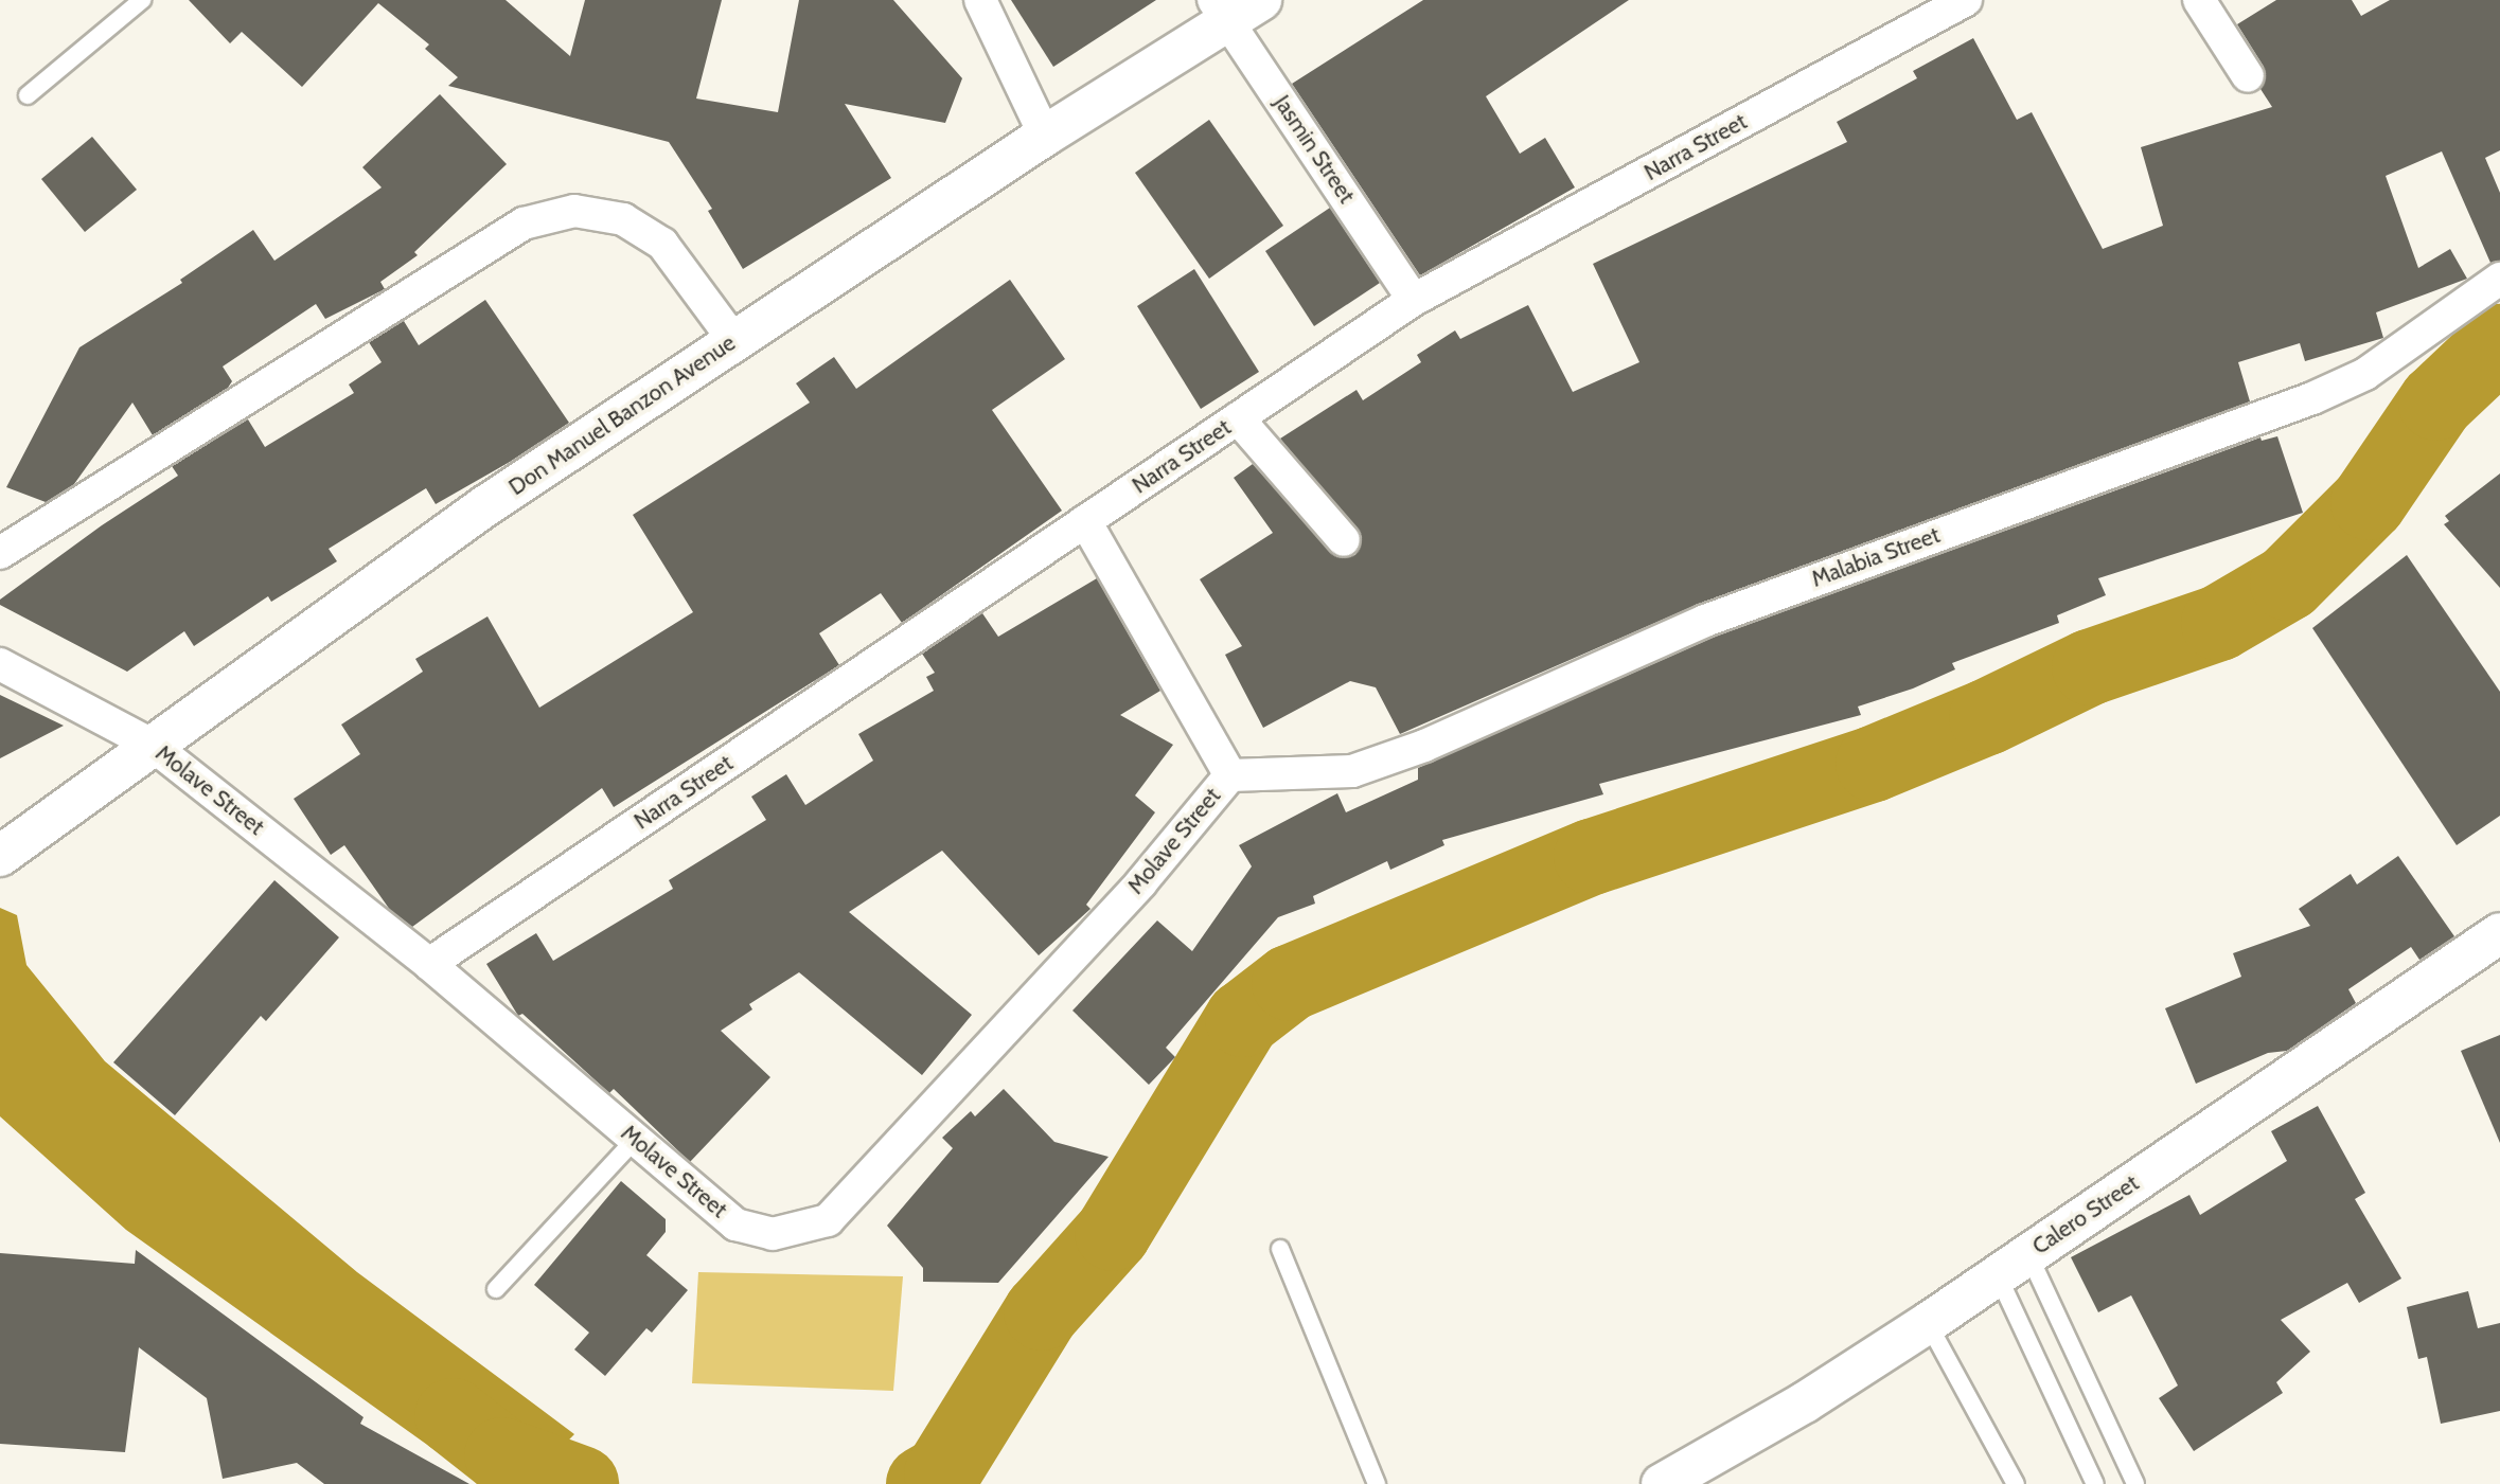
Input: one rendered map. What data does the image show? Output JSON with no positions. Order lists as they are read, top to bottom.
{
  "streets": {
    "main road": ["Don Manuel Banzon Avenue", "Calero Street"],
    "street": [
      "Narra Street",
      "Jasmin Street",
      "Malabia Street",
      "Molave Street"
    ]
  },
  "crossings": [
    ["Narra Street", "Jasmin Street"],
    ["Narra Street", "Molave Street"],
    ["Jasmin Street", "Don Manuel Banzon Avenue"],
    ["Don Manuel Banzon Avenue", "Molave Street"],
    ["Malabia Street", "Molave Street"]
  ]
}
